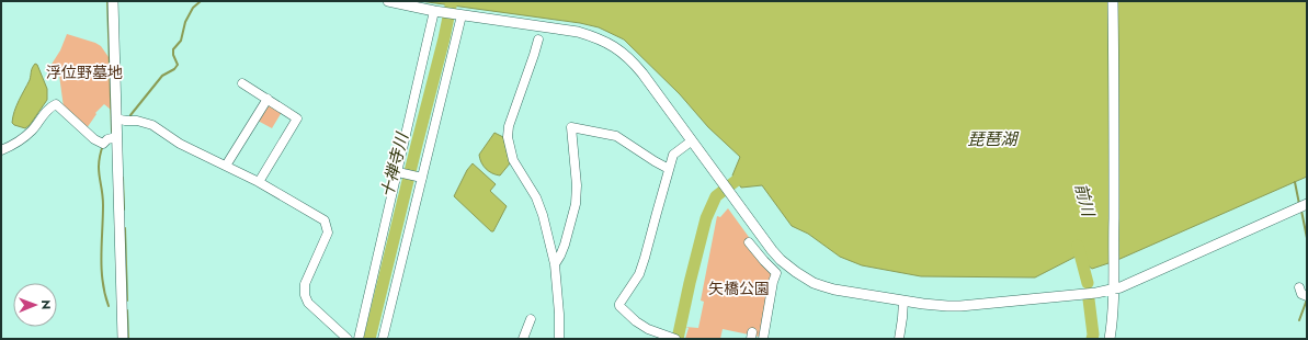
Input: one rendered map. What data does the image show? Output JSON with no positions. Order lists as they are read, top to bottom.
{
  "water": ["琵琶湖", "十禅寺川", "前川"],
  "parks": ["浮位野墓地", "矢橋公園"],
  "north": "right"
}
